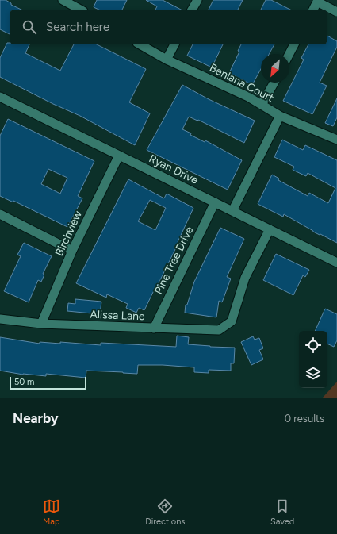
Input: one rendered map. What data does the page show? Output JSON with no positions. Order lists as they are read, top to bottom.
{
  "streets": {
    "street": [
      "Benlana Court",
      "Ryan Drive",
      "Birchview",
      "Pine Tree Drive",
      "Alissa Lane"
    ]
  },
  "crossings": [
    ["Ryan Drive", "Birchview"],
    ["Ryan Drive", "Pine Tree Drive"],
    ["Ryan Drive", "Alissa Lane"],
    ["Birchview", "Alissa Lane"],
    ["Pine Tree Drive", "Alissa Lane"]
  ],
  "scale_bar": "50 m",
  "north": "bottom left",
  "page": {
    "search": "Search here",
    "scale": "50 m",
    "heading": ["Nearby", "0 results"],
    "nav": ["Map", "Directions", "Saved"]
  }
}
